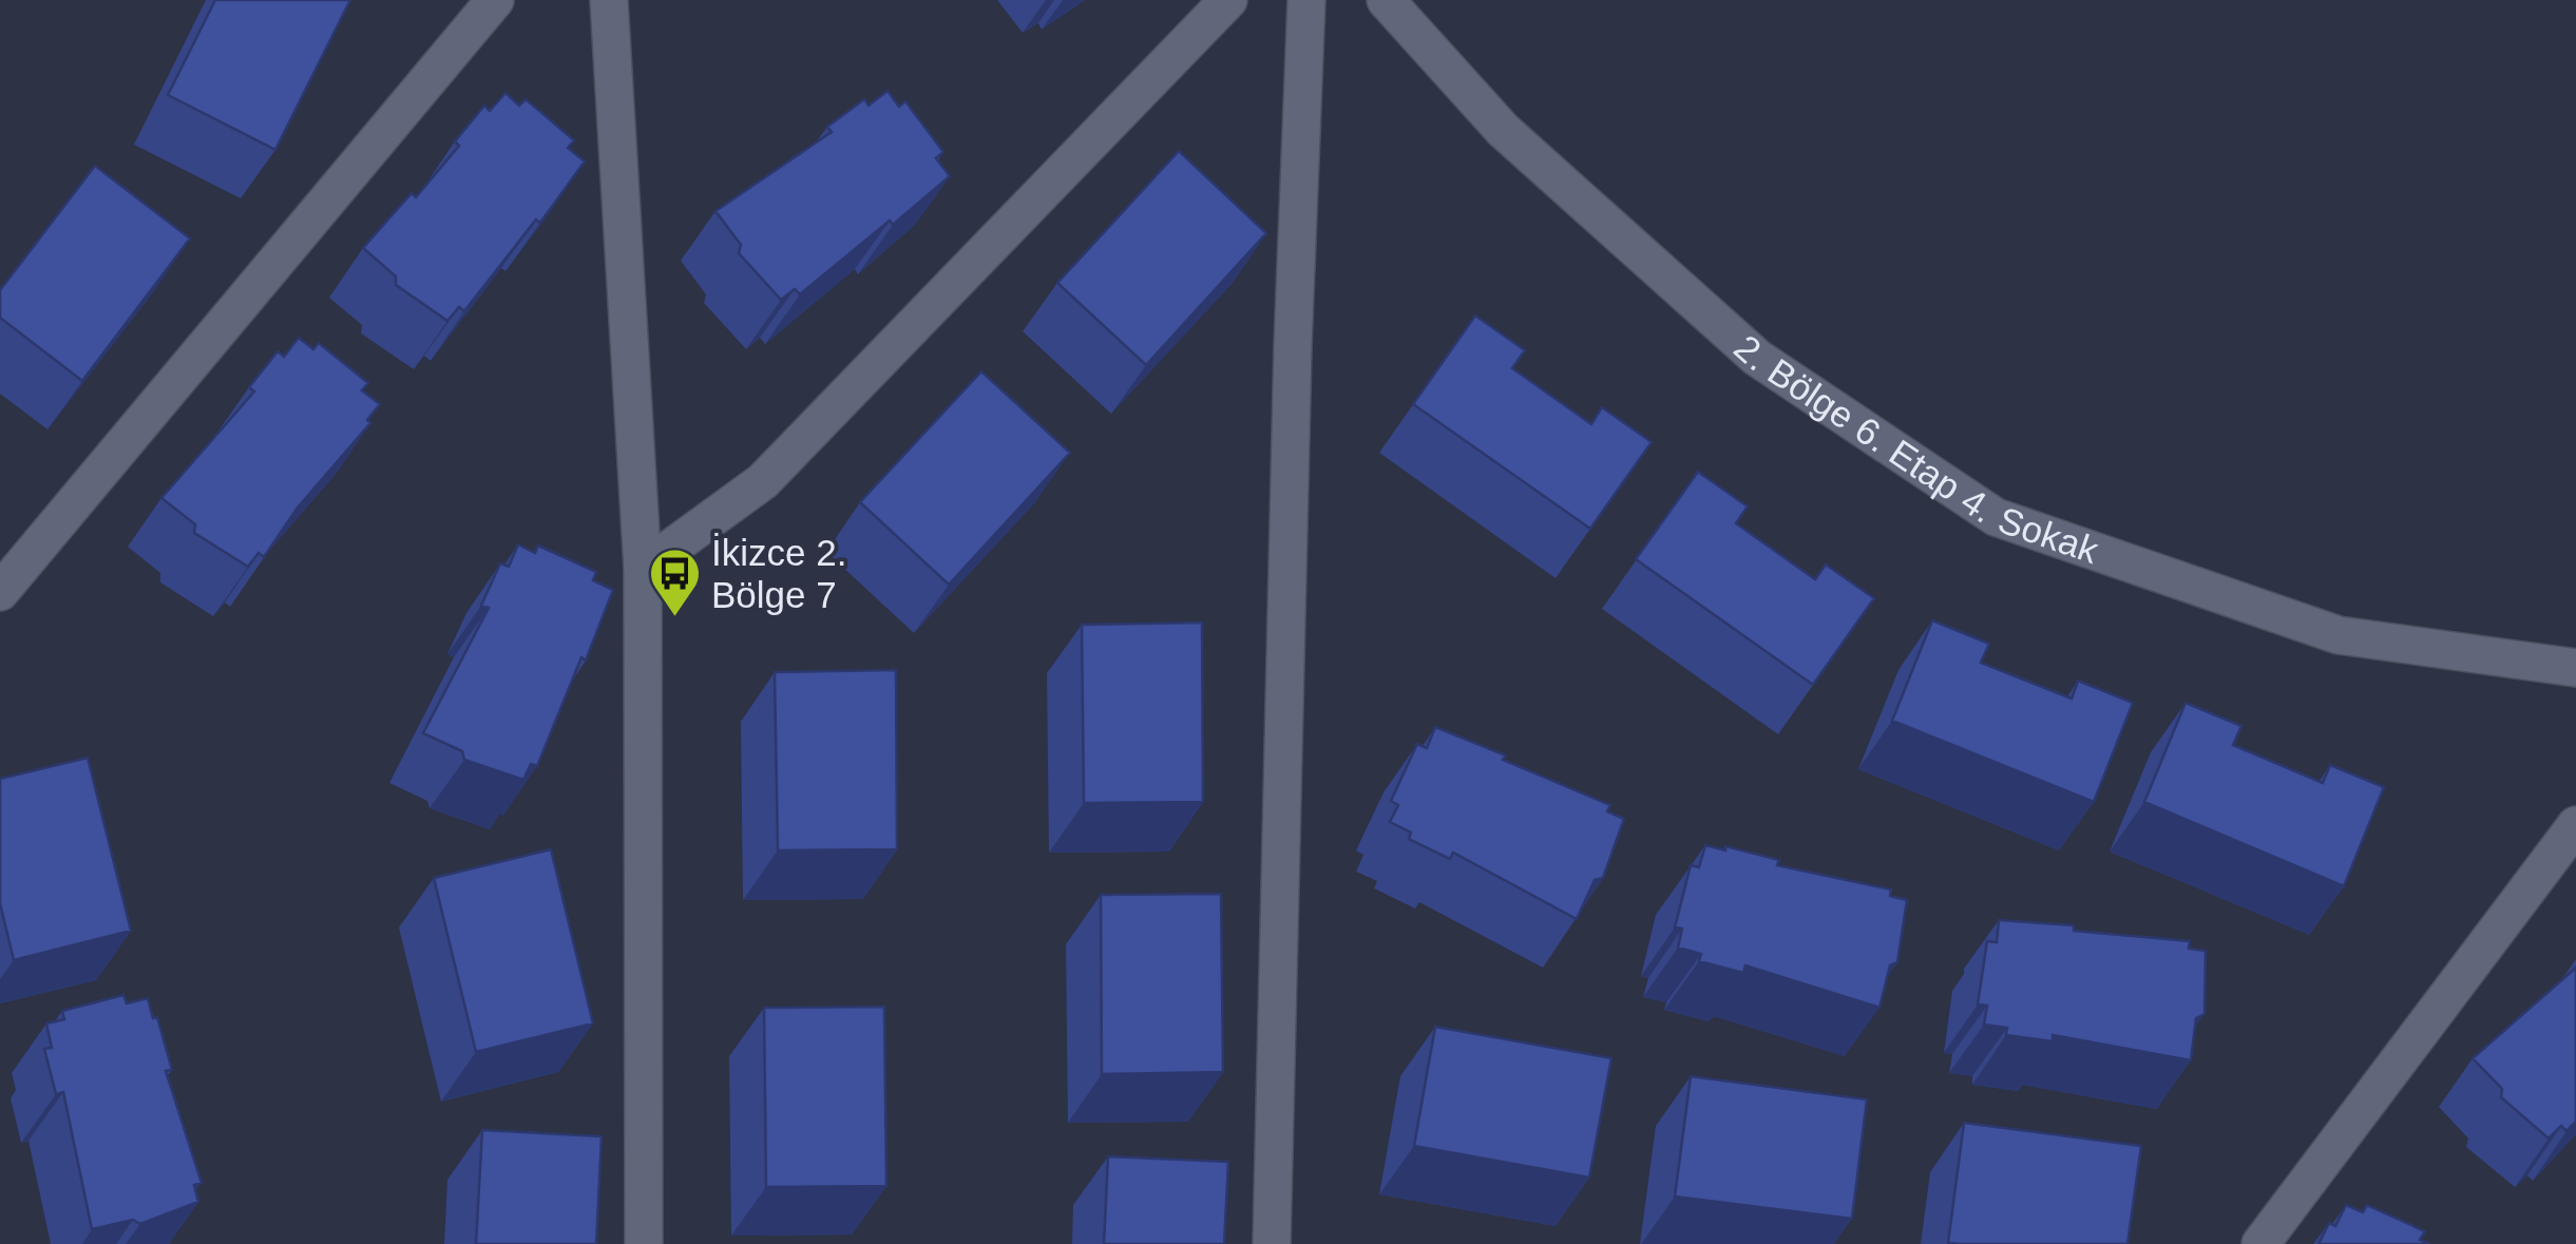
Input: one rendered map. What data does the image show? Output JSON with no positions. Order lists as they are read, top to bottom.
{
  "streets": {
    "street": ["2. Bölge 6. Etap 4. Sokak"]
  },
  "places": {
    "bus stop": ["İkizce 2. Bölge 7"]
  }
}
